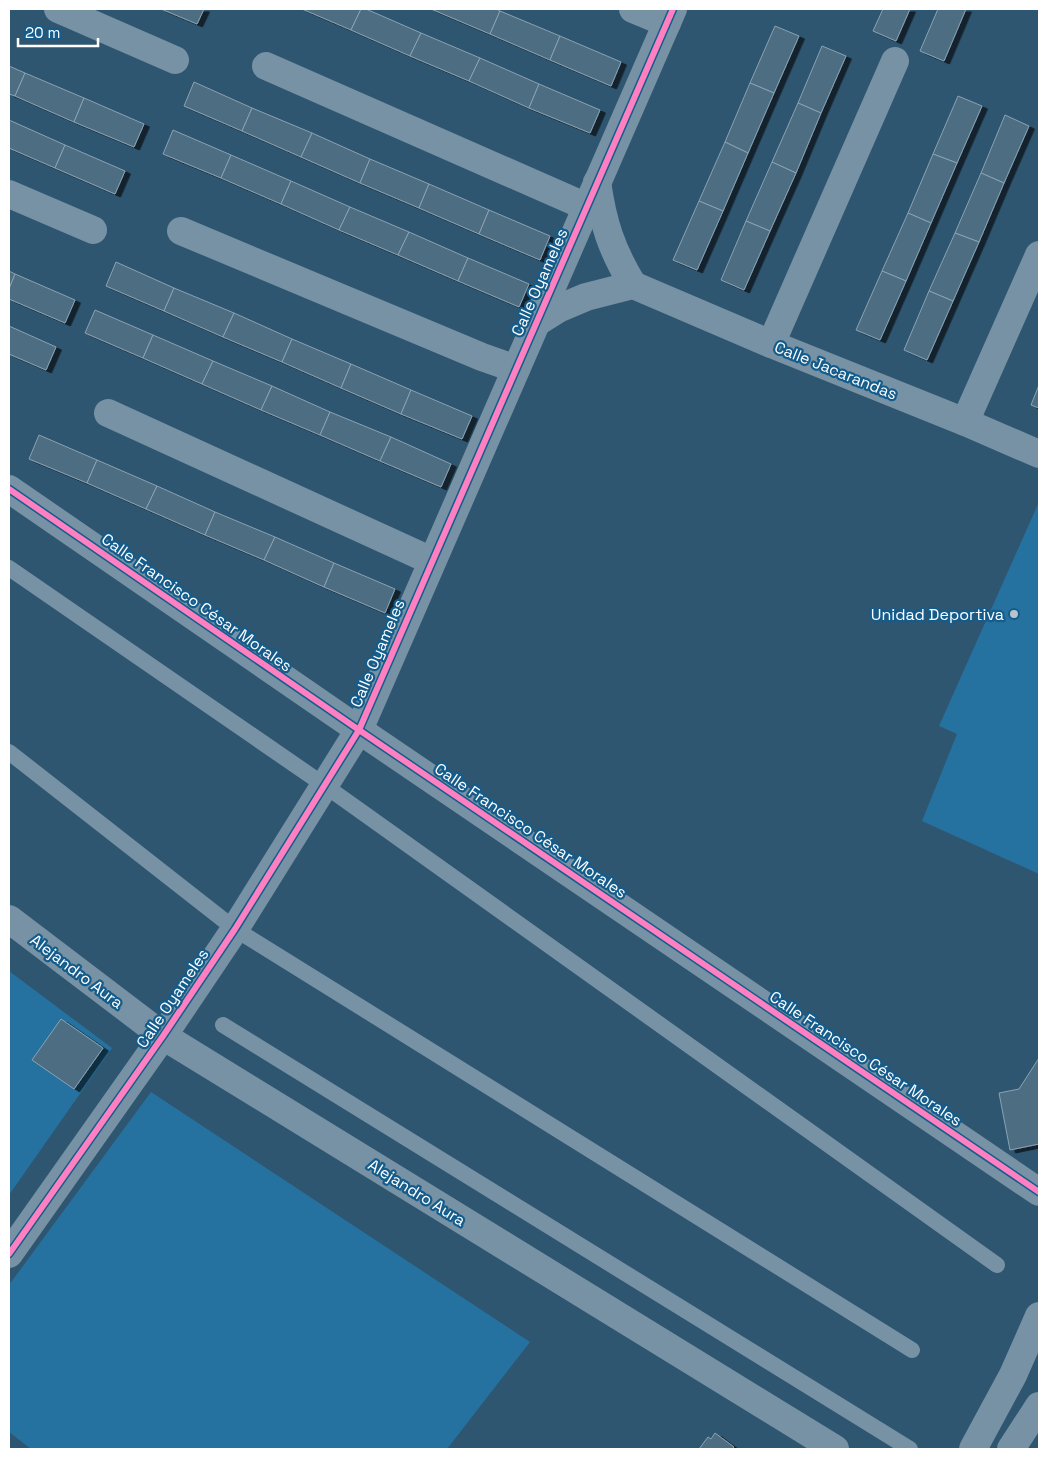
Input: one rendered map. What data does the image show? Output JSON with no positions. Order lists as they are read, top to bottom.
{
  "streets": {
    "street": [
      "Calle Oyameles",
      "Calle Jacarandas",
      "Calle Francisco César Morales",
      "Alejandro Aura"
    ]
  },
  "crossings": [
    ["Calle Oyameles", "Calle Francisco César Morales"],
    ["Calle Oyameles", "Alejandro Aura"]
  ],
  "places": ["Unidad Deportiva"],
  "scale_bar": "20 m"
}
